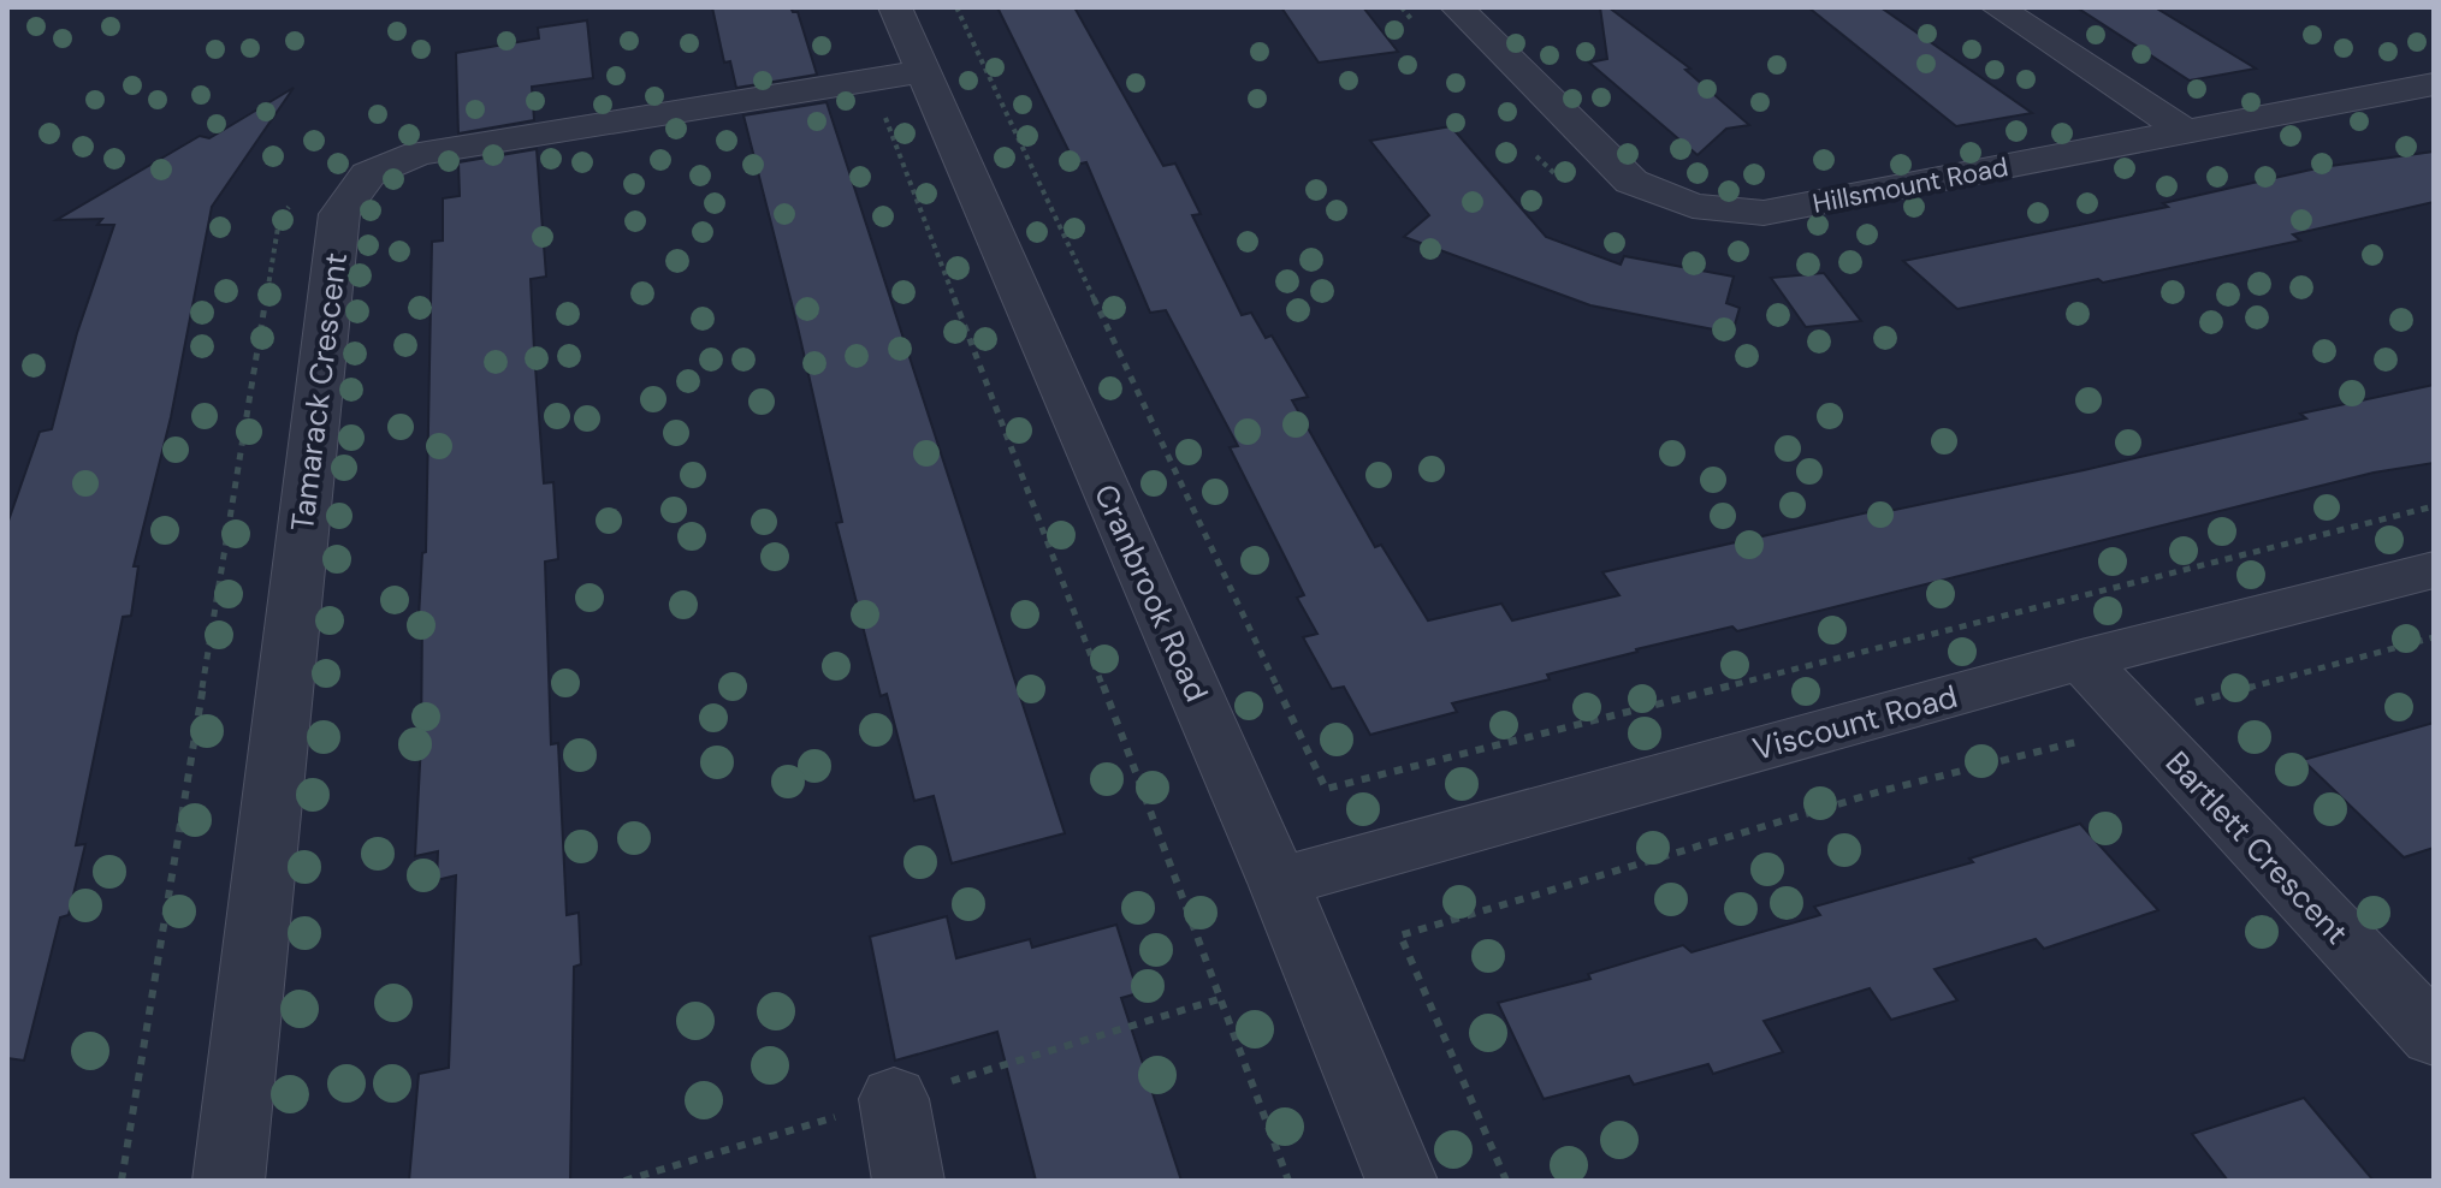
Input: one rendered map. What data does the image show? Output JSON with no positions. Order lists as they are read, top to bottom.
{
  "streets": {
    "street": [
      "Hillsmount Road",
      "Tamarack Crescent",
      "Cranbrook Road",
      "Viscount Road",
      "Bartlett Crescent"
    ]
  },
  "crossings": [
    ["Tamarack Crescent", "Cranbrook Road"],
    ["Cranbrook Road", "Viscount Road"],
    ["Viscount Road", "Bartlett Crescent"]
  ]
}
